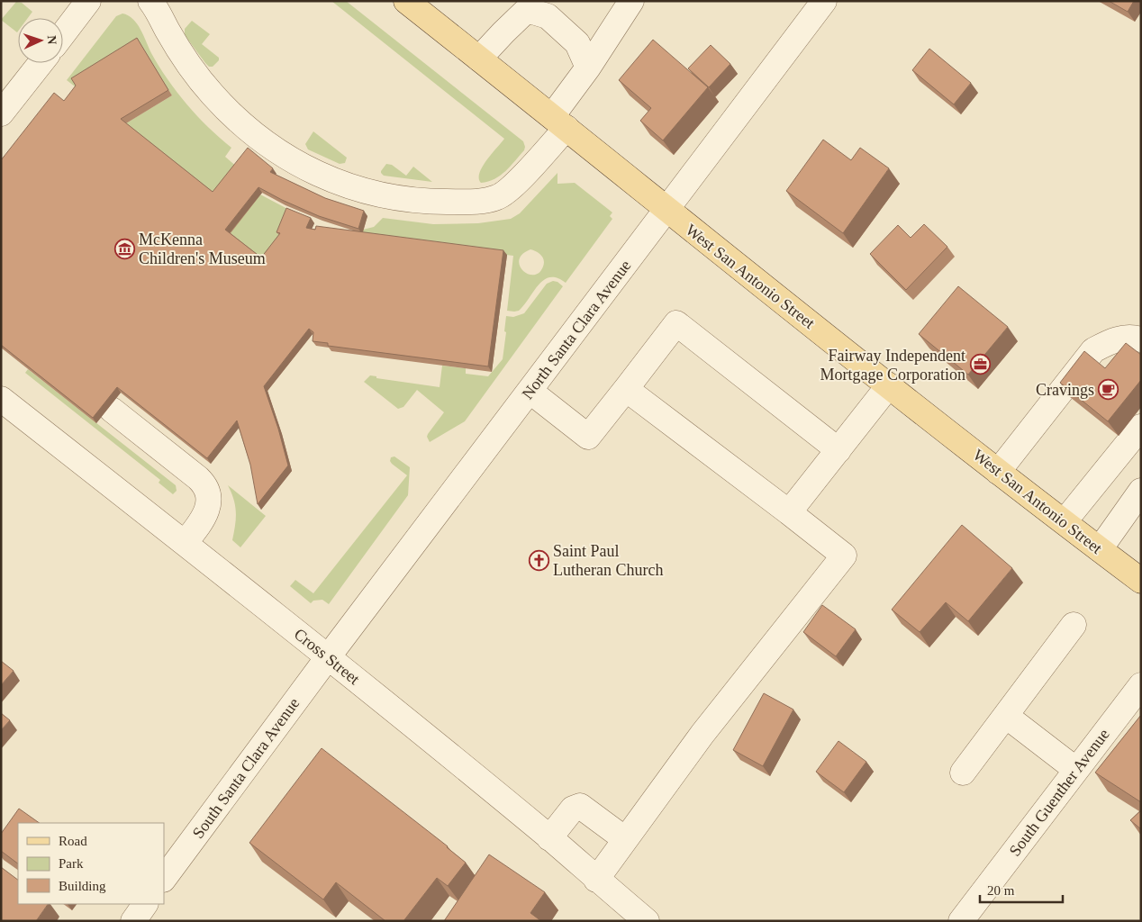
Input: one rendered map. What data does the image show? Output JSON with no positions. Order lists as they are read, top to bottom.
{
  "streets": {
    "main road": ["West San Antonio Street"],
    "street": [
      "North Santa Clara Avenue",
      "Cross Street",
      "South Santa Clara Avenue",
      "South Guenther Avenue"
    ]
  },
  "crossings": [
    ["West San Antonio Street", "North Santa Clara Avenue"],
    ["North Santa Clara Avenue", "Cross Street"],
    ["North Santa Clara Avenue", "South Santa Clara Avenue"],
    ["Cross Street", "South Santa Clara Avenue"]
  ],
  "places": {
    "museum": ["McKenna Children's Museum"],
    "office": ["Fairway Independent Mortgage Corporation"],
    "cafe": ["Cravings"],
    "church": ["Saint Paul Lutheran Church"]
  },
  "legend": ["Road", "Park", "Building"],
  "scale_bar": "20 m",
  "north": "right"
}
